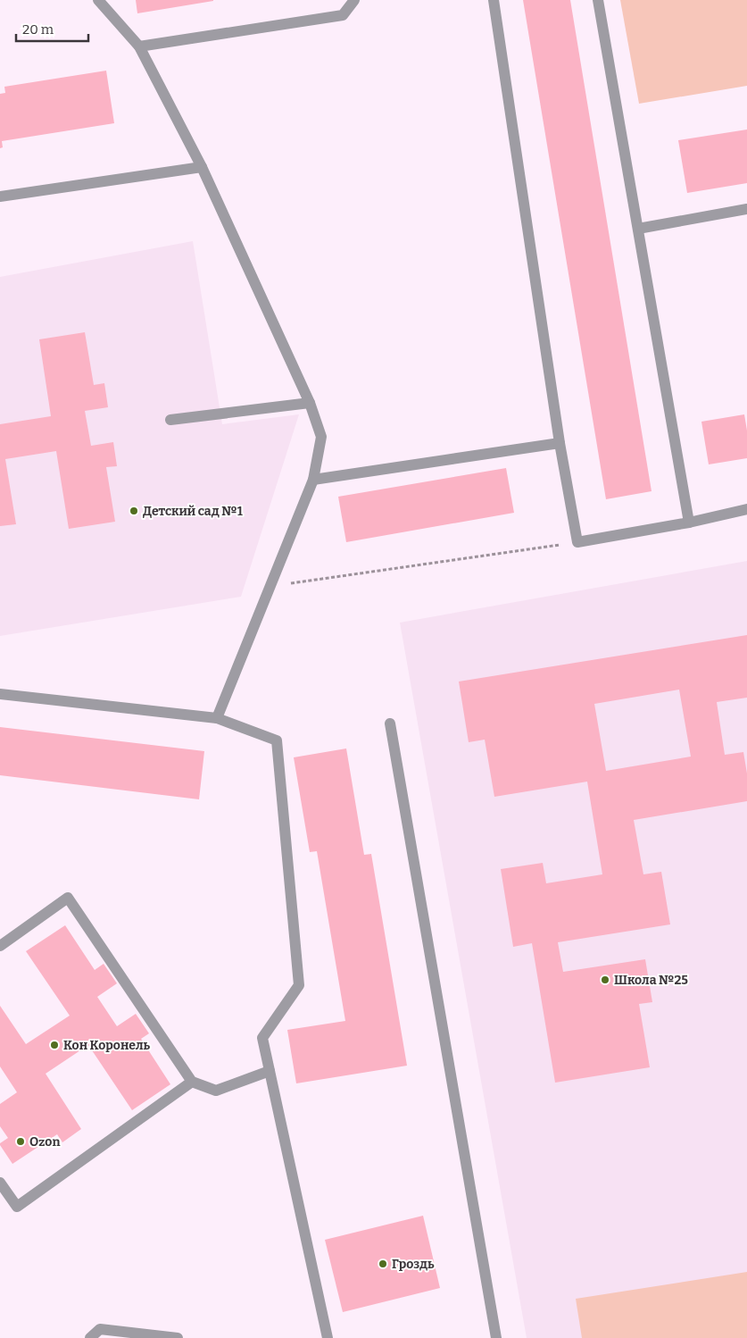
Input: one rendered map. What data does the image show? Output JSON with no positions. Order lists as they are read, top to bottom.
{
  "places": [
    "Детский сад №1",
    "Школа №25",
    "Кон Коронель",
    "Ozon",
    "Гроздь"
  ],
  "scale_bar": "20 m"
}
